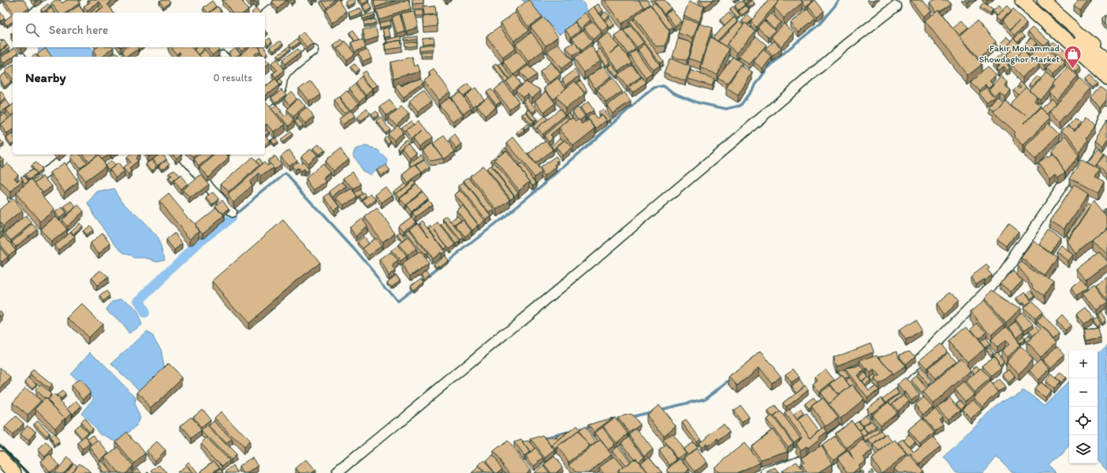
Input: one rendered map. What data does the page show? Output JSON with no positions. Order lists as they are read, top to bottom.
{
  "places": {
    "shop": ["Fakir Mohammad Showdaghor Market"]
  },
  "page": {
    "search": "Search here",
    "heading": ["Nearby", "0 results"],
    "map_buttons": ["+", "−"]
  }
}
